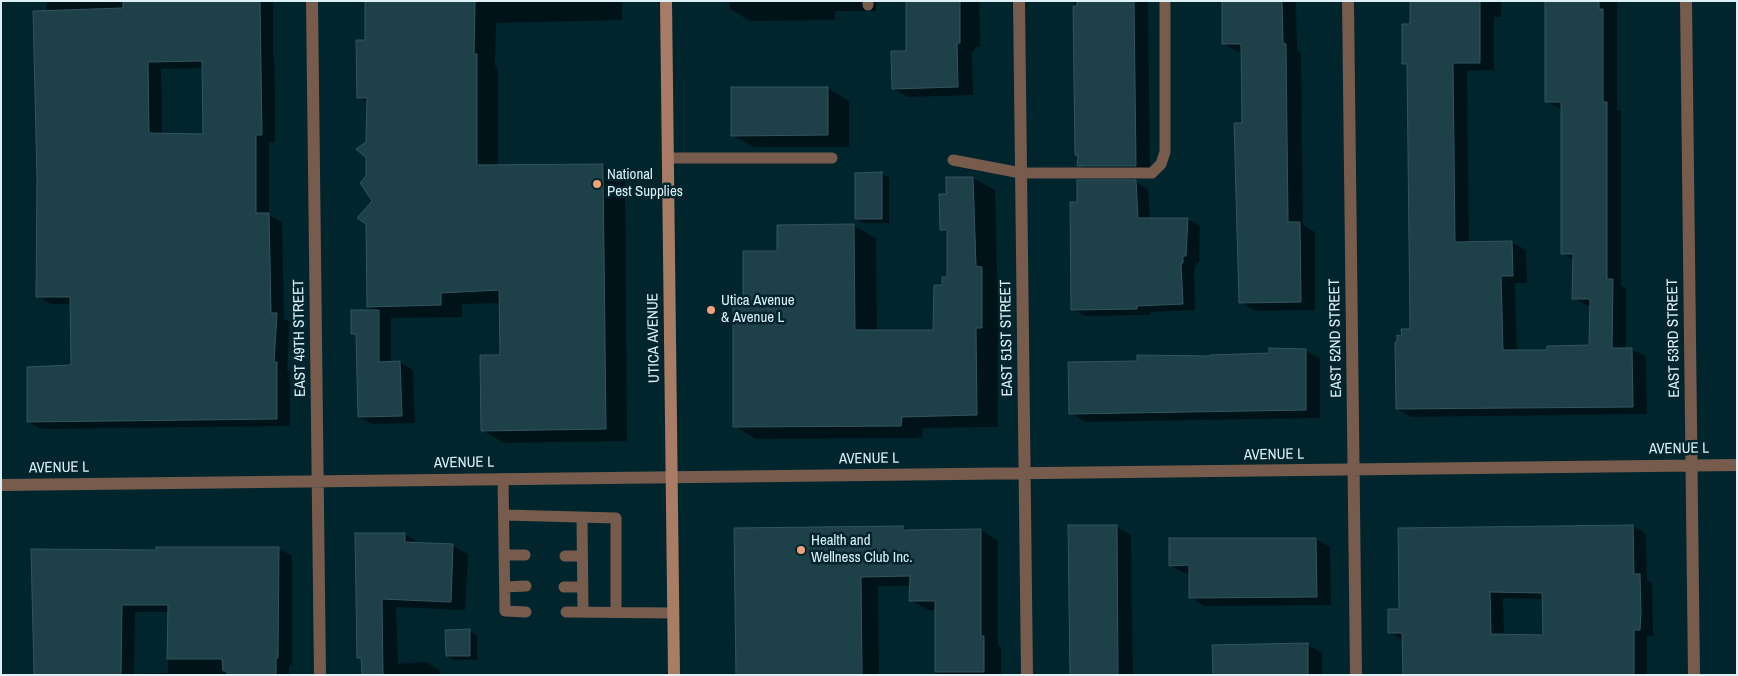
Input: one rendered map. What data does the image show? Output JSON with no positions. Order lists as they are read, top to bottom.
{
  "streets": {
    "main road": ["UTICA AVENUE"],
    "street": [
      "EAST 49TH STREET",
      "EAST 51ST STREET",
      "EAST 52ND STREET",
      "EAST 53RD STREET",
      "AVENUE L"
    ]
  },
  "crossings": [
    ["EAST 49TH STREET", "AVENUE L"],
    ["UTICA AVENUE", "AVENUE L"],
    ["EAST 51ST STREET", "AVENUE L"],
    ["EAST 52ND STREET", "AVENUE L"],
    ["EAST 53RD STREET", "AVENUE L"]
  ],
  "places": ["National Pest Supplies", "Utica Avenue & Avenue L", "Health and Wellness Club Inc."]
}
